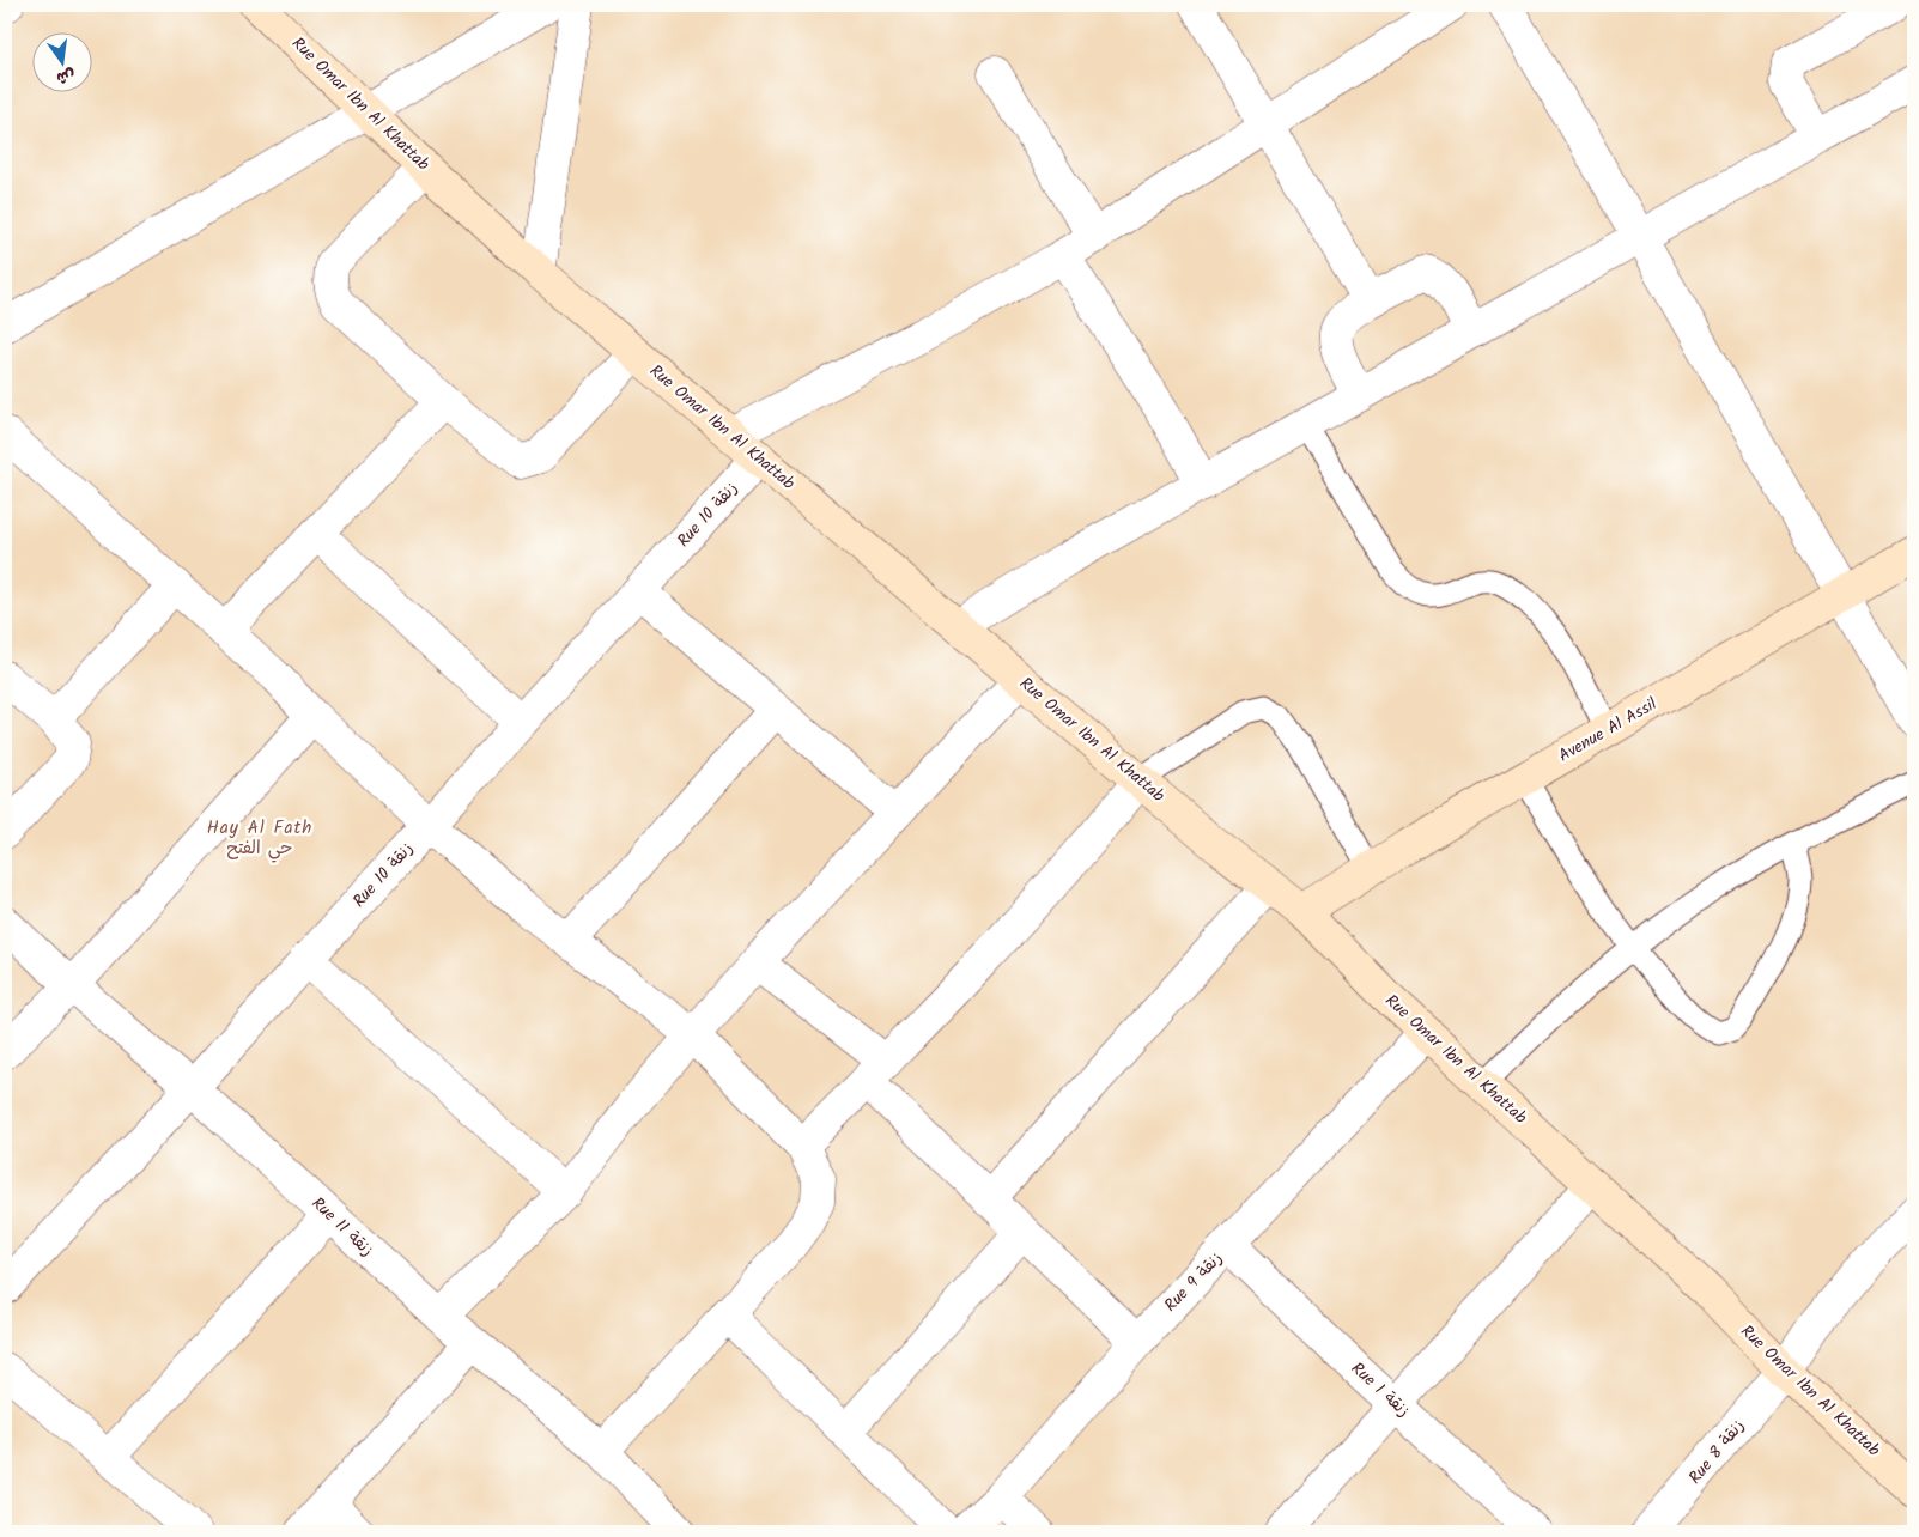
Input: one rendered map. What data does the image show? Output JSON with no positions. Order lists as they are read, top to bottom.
{
  "streets": {
    "street": [
      "Rue Omar Ibn Al Khattab",
      "Rue 10 زنقة",
      "Avenue Al Assil",
      "Rue 11 زنقة",
      "Rue 9 زنقة",
      "Rue 1 زنقة",
      "Rue 8 زنقة"
    ]
  },
  "crossings": [
    ["Rue Omar Ibn Al Khattab", "Rue 10 زنقة"],
    ["Rue Omar Ibn Al Khattab", "Avenue Al Assil"],
    ["Rue Omar Ibn Al Khattab", "Rue 9 زنقة"],
    ["Rue Omar Ibn Al Khattab", "Rue 8 زنقة"],
    ["Rue 10 زنقة", "Rue 11 زنقة"],
    ["Rue 9 زنقة", "Rue 1 زنقة"]
  ],
  "districts": ["Hay Al Fath حي الفتح"],
  "north": "bottom"
}
